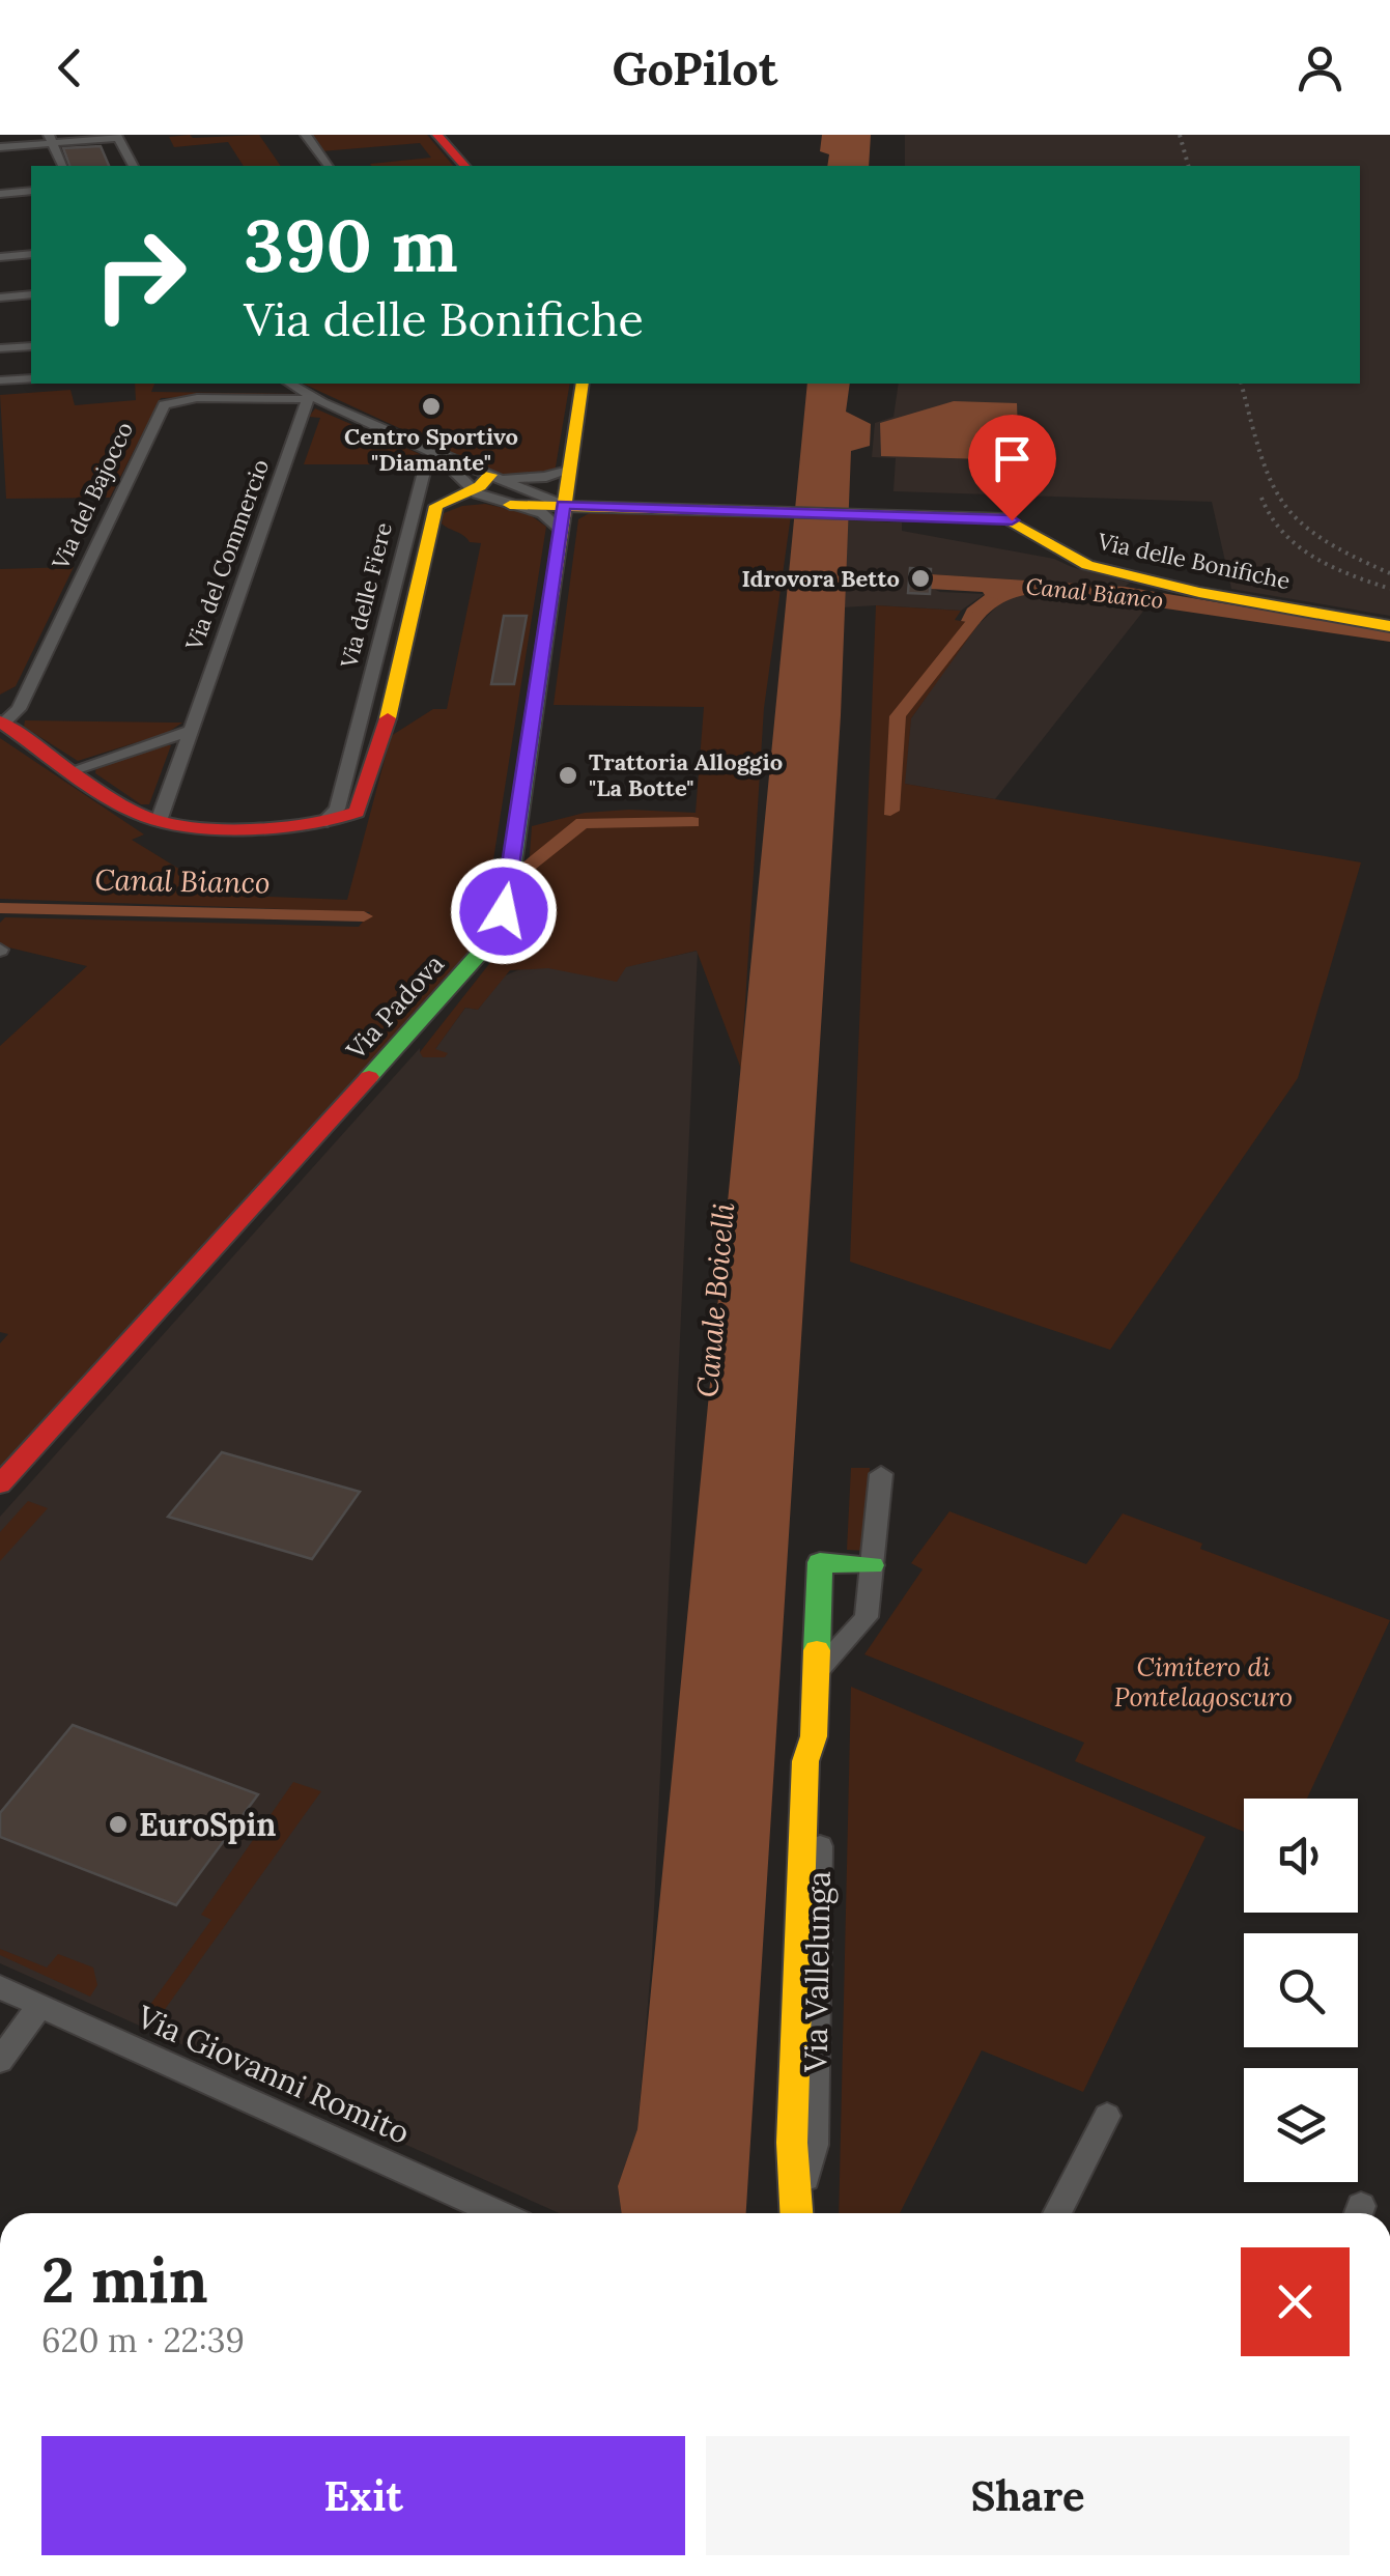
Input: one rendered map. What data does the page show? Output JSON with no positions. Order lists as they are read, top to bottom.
{
  "streets": {
    "street": [
      "Via del Bajocco",
      "Via del Commercio",
      "Via delle Bonifiche",
      "Via delle Fiere",
      "Via Padova",
      "Via Vallelunga",
      "Via Giovanni Romito"
    ]
  },
  "crossings": [
    ["Via del Bajocco", "Via del Commercio"],
    ["Via delle Bonifiche", "Via delle Fiere"],
    ["Via delle Bonifiche", "Via Padova"]
  ],
  "water": ["Canal Bianco", "Canale Boicelli"],
  "parks": ["Cimitero di Pontelagoscuro"],
  "places": [
    "Centro Sportivo \"Diamante\"",
    "Idrovora Betto",
    "Trattoria Alloggio \"La Botte\"",
    "EuroSpin"
  ],
  "page": {
    "header": "GoPilot",
    "turn": ["390 m", "Via delle Bonifiche"],
    "heading": ["2 min", "620 m · 22:39"],
    "buttons": ["Exit", "Share"]
  }
}
